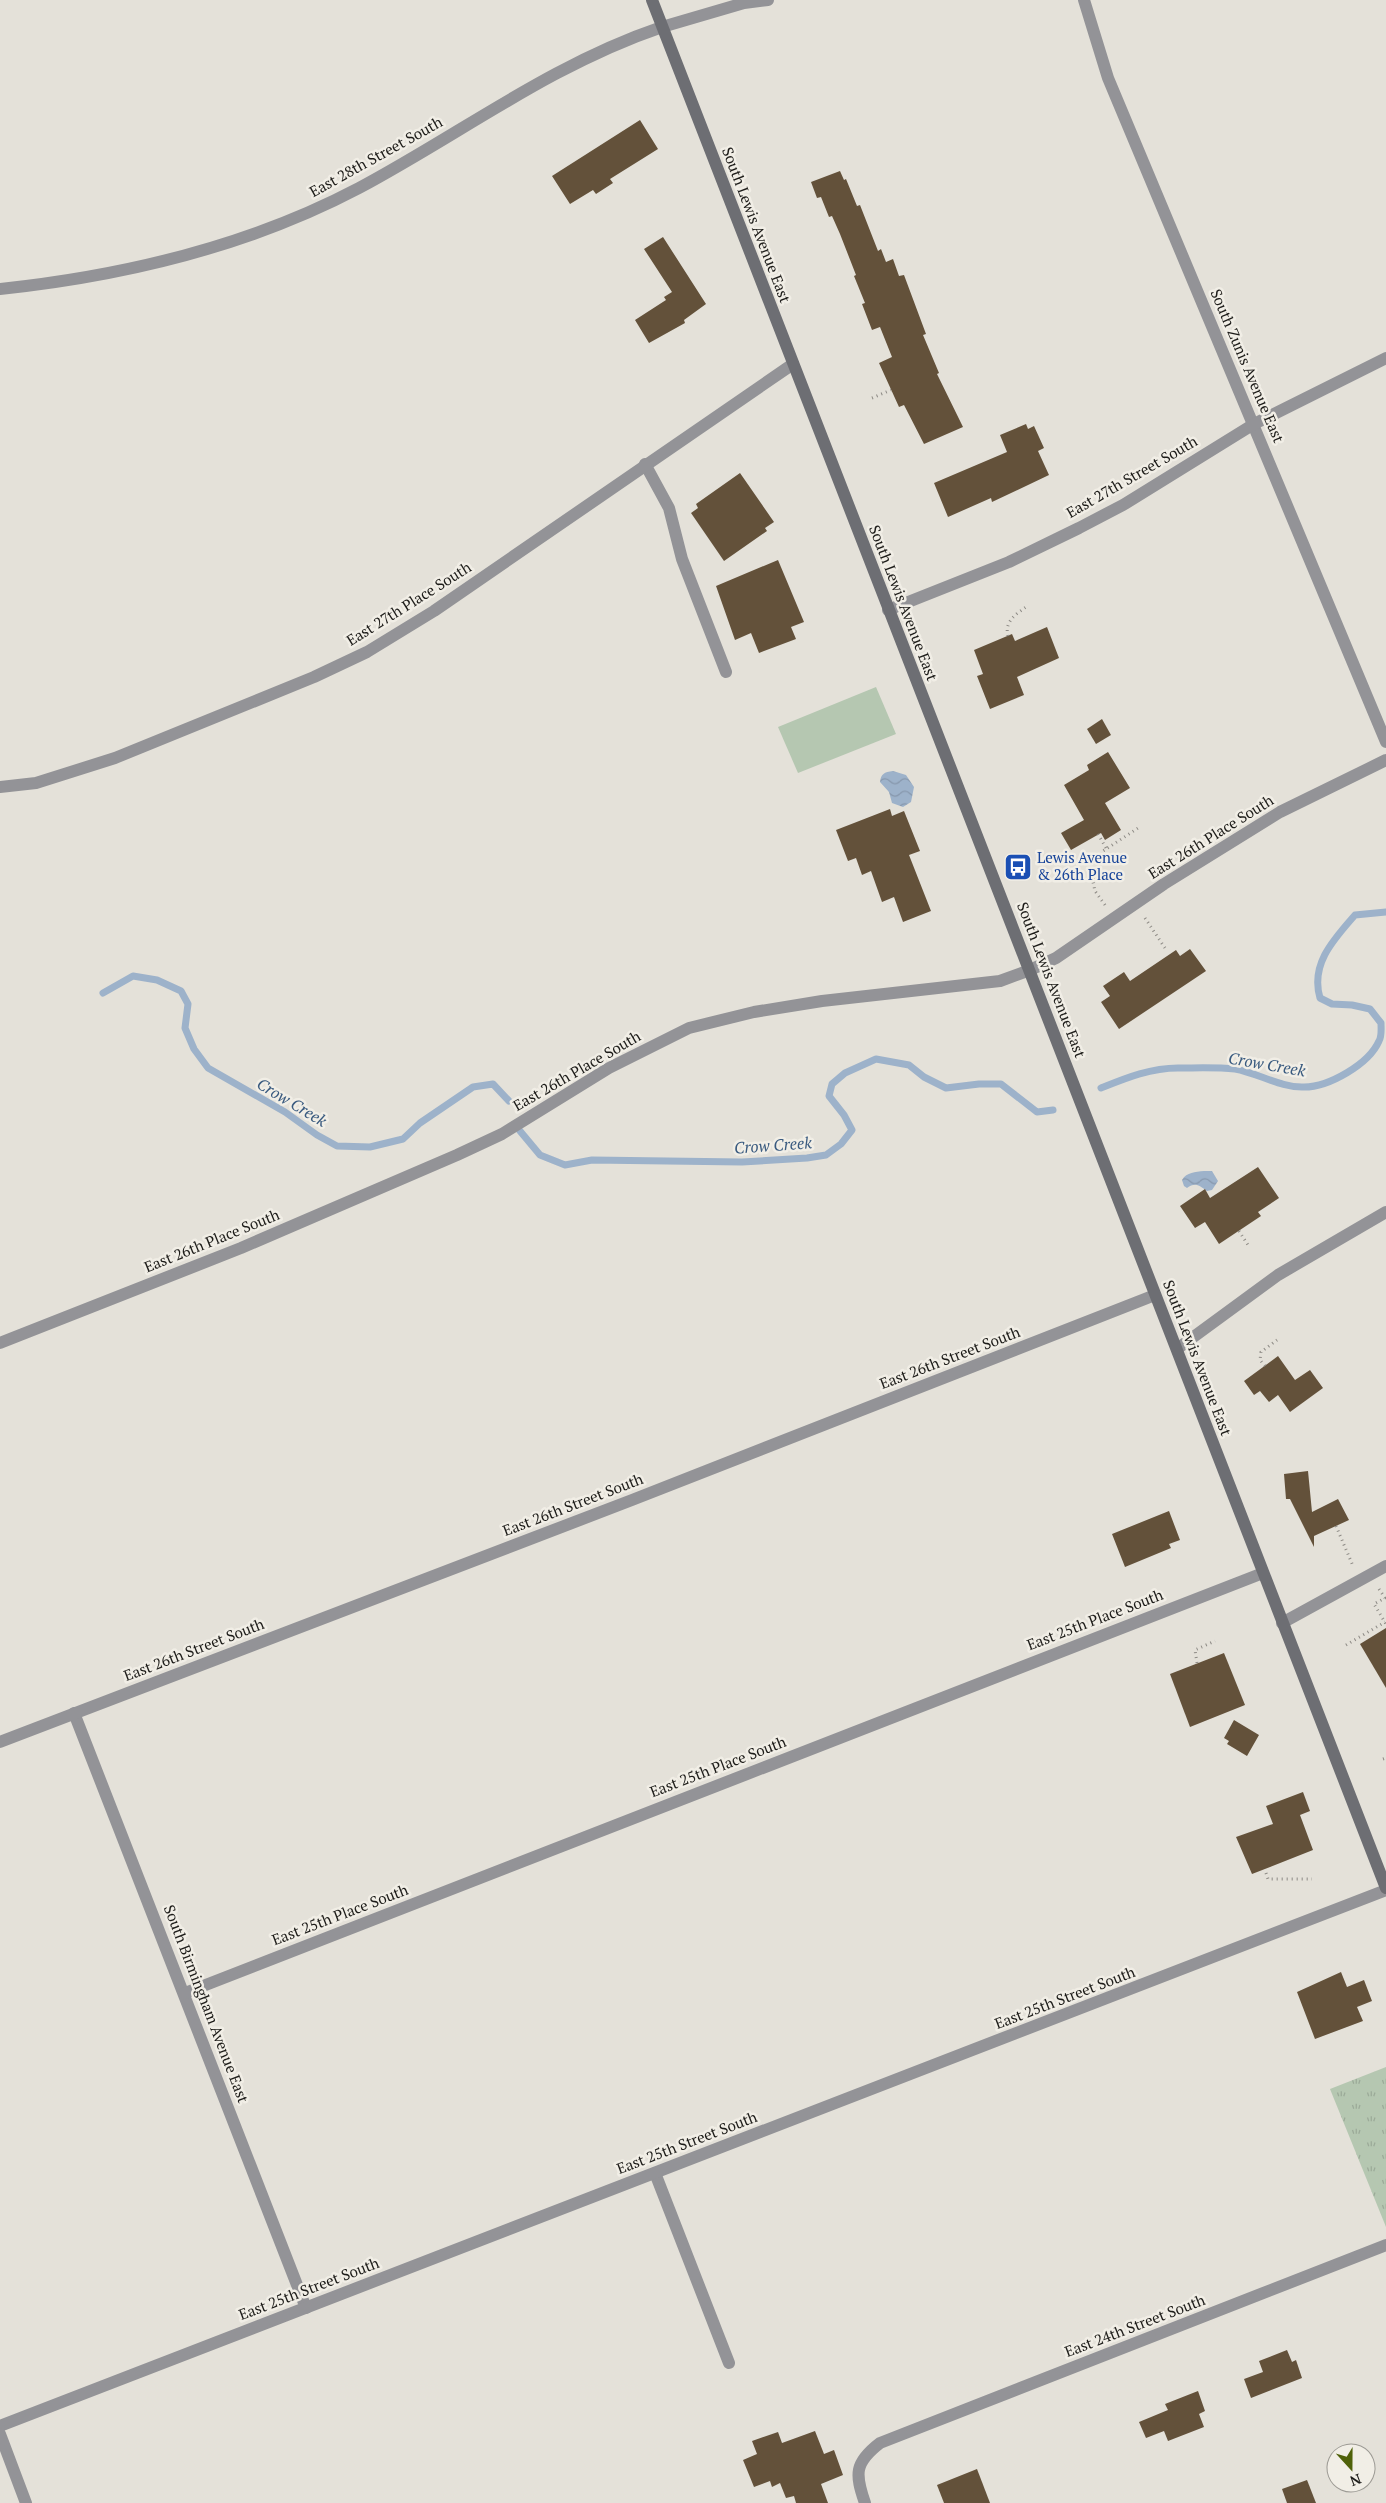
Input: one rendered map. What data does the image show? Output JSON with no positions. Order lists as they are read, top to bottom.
{
  "streets": {
    "main road": ["South Lewis Avenue East"],
    "street": [
      "East 28th Street South",
      "South Zunis Avenue East",
      "East 27th Street South",
      "East 27th Place South",
      "East 26th Place South",
      "East 26th Street South",
      "East 25th Place South",
      "East 25th Street South",
      "South Birmingham Avenue East",
      "East 24th Street South"
    ]
  },
  "crossings": [
    ["East 28th Street South", "South Lewis Avenue East"],
    ["South Lewis Avenue East", "East 27th Street South"],
    ["South Lewis Avenue East", "East 27th Place South"],
    ["South Lewis Avenue East", "East 26th Place South"],
    ["South Lewis Avenue East", "East 26th Street South"],
    ["South Lewis Avenue East", "East 25th Place South"],
    ["South Lewis Avenue East", "East 25th Street South"],
    ["South Zunis Avenue East", "East 27th Street South"],
    ["East 26th Street South", "South Birmingham Avenue East"],
    ["East 25th Place South", "South Birmingham Avenue East"],
    ["East 25th Street South", "South Birmingham Avenue East"]
  ],
  "water": ["Crow Creek"],
  "places": {
    "bus stop": ["Lewis Avenue & 26th Place"]
  },
  "north": "bottom"
}
